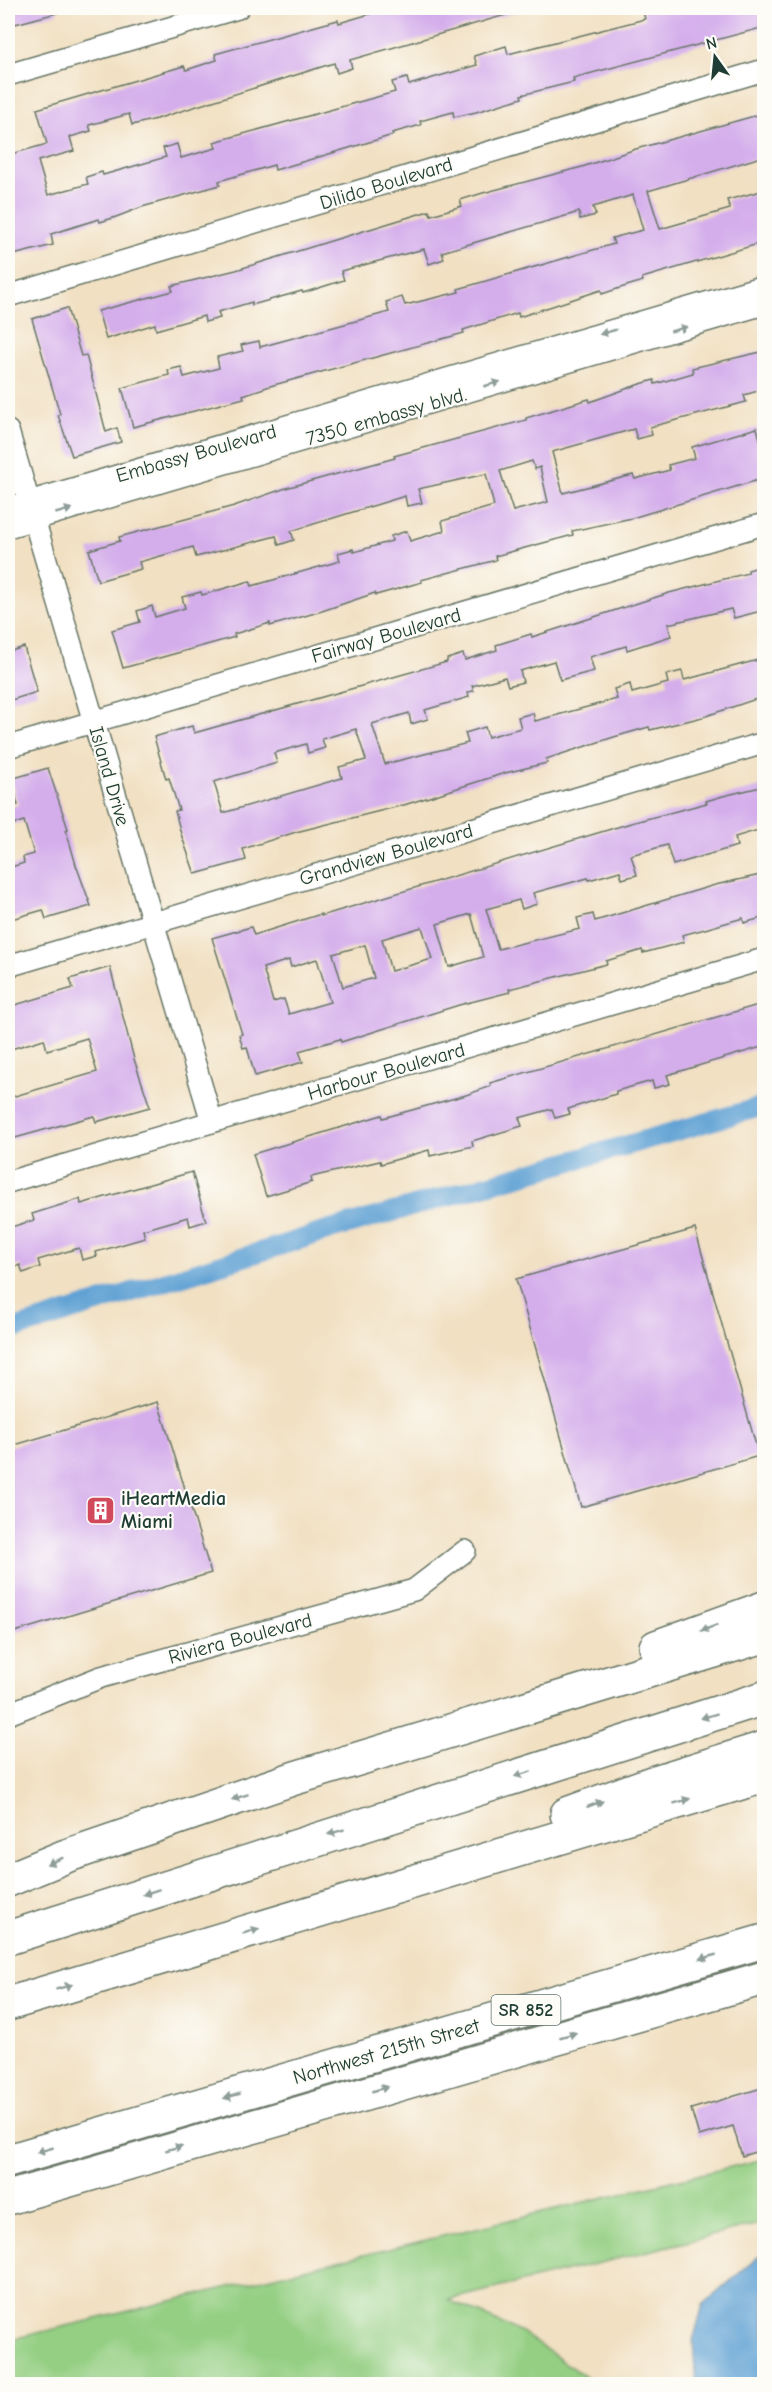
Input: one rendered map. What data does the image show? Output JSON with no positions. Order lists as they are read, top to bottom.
{
  "streets": {
    "main road": ["SR 852", "Northwest 215th Street"],
    "street": [
      "Dilido Boulevard",
      "7350 embassy blvd.",
      "Embassy Boulevard",
      "Fairway Boulevard",
      "Island Drive",
      "Grandview Boulevard",
      "Harbour Boulevard",
      "Riviera Boulevard"
    ]
  },
  "crossings": [
    ["7350 embassy blvd.", "Embassy Boulevard"],
    ["7350 embassy blvd.", "Island Drive"],
    ["Embassy Boulevard", "Island Drive"],
    ["Fairway Boulevard", "Island Drive"],
    ["Island Drive", "Grandview Boulevard"],
    ["Island Drive", "Harbour Boulevard"]
  ],
  "one_way": ["7350 embassy blvd.", "Embassy Boulevard"],
  "places": {
    "building": ["iHeartMedia Miami"]
  },
  "north": "top"
}
